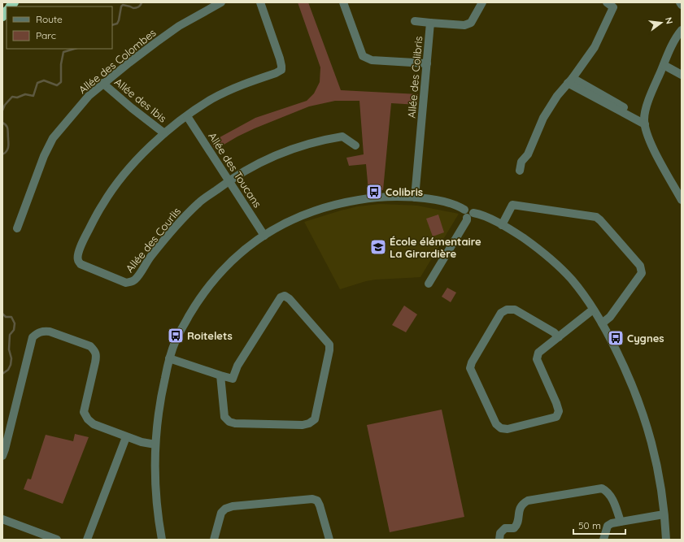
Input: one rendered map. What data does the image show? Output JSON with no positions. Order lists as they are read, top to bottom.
{
  "streets": {
    "street": [
      "Allée des Colombes",
      "Allée des Colibris",
      "Allée des Ibis",
      "Allée des Toucans",
      "Allée des Courlis"
    ]
  },
  "crossings": [
    ["Allée des Colombes", "Allée des Ibis"],
    ["Allée des Ibis", "Allée des Courlis"],
    ["Allée des Toucans", "Allée des Courlis"]
  ],
  "places": {
    "bus stop": ["Colibris", "Roitelets", "Cygnes"],
    "school or university": ["École élémentaire La Girardière"]
  },
  "legend": ["Route", "Parc"],
  "scale_bar": "50 m",
  "north": "right"
}
